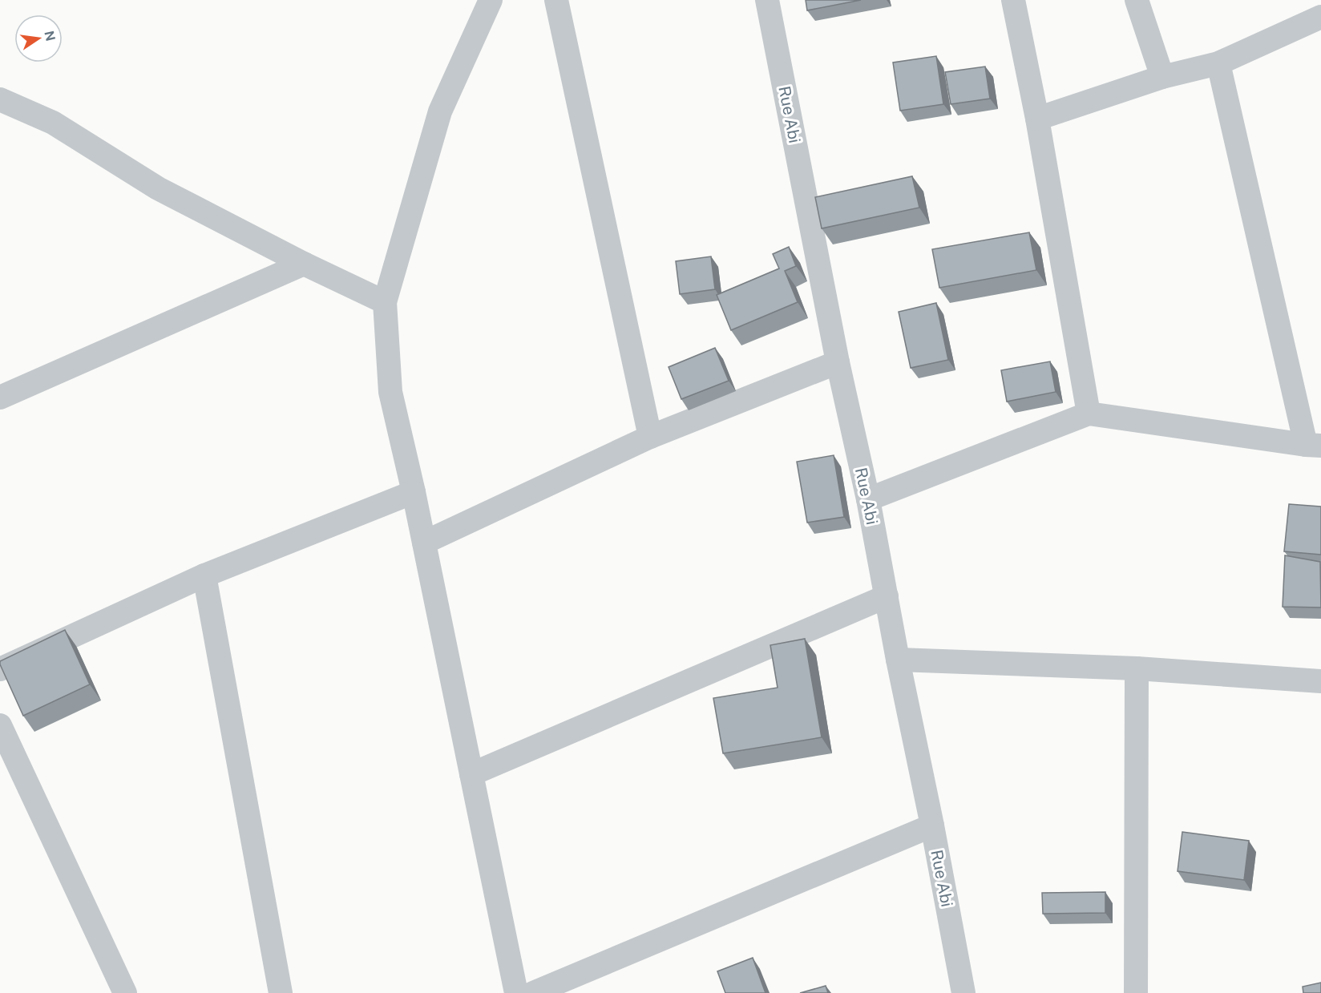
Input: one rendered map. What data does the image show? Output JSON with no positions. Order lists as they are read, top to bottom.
{
  "streets": {
    "street": ["Rue Abi"]
  },
  "north": "right"
}
